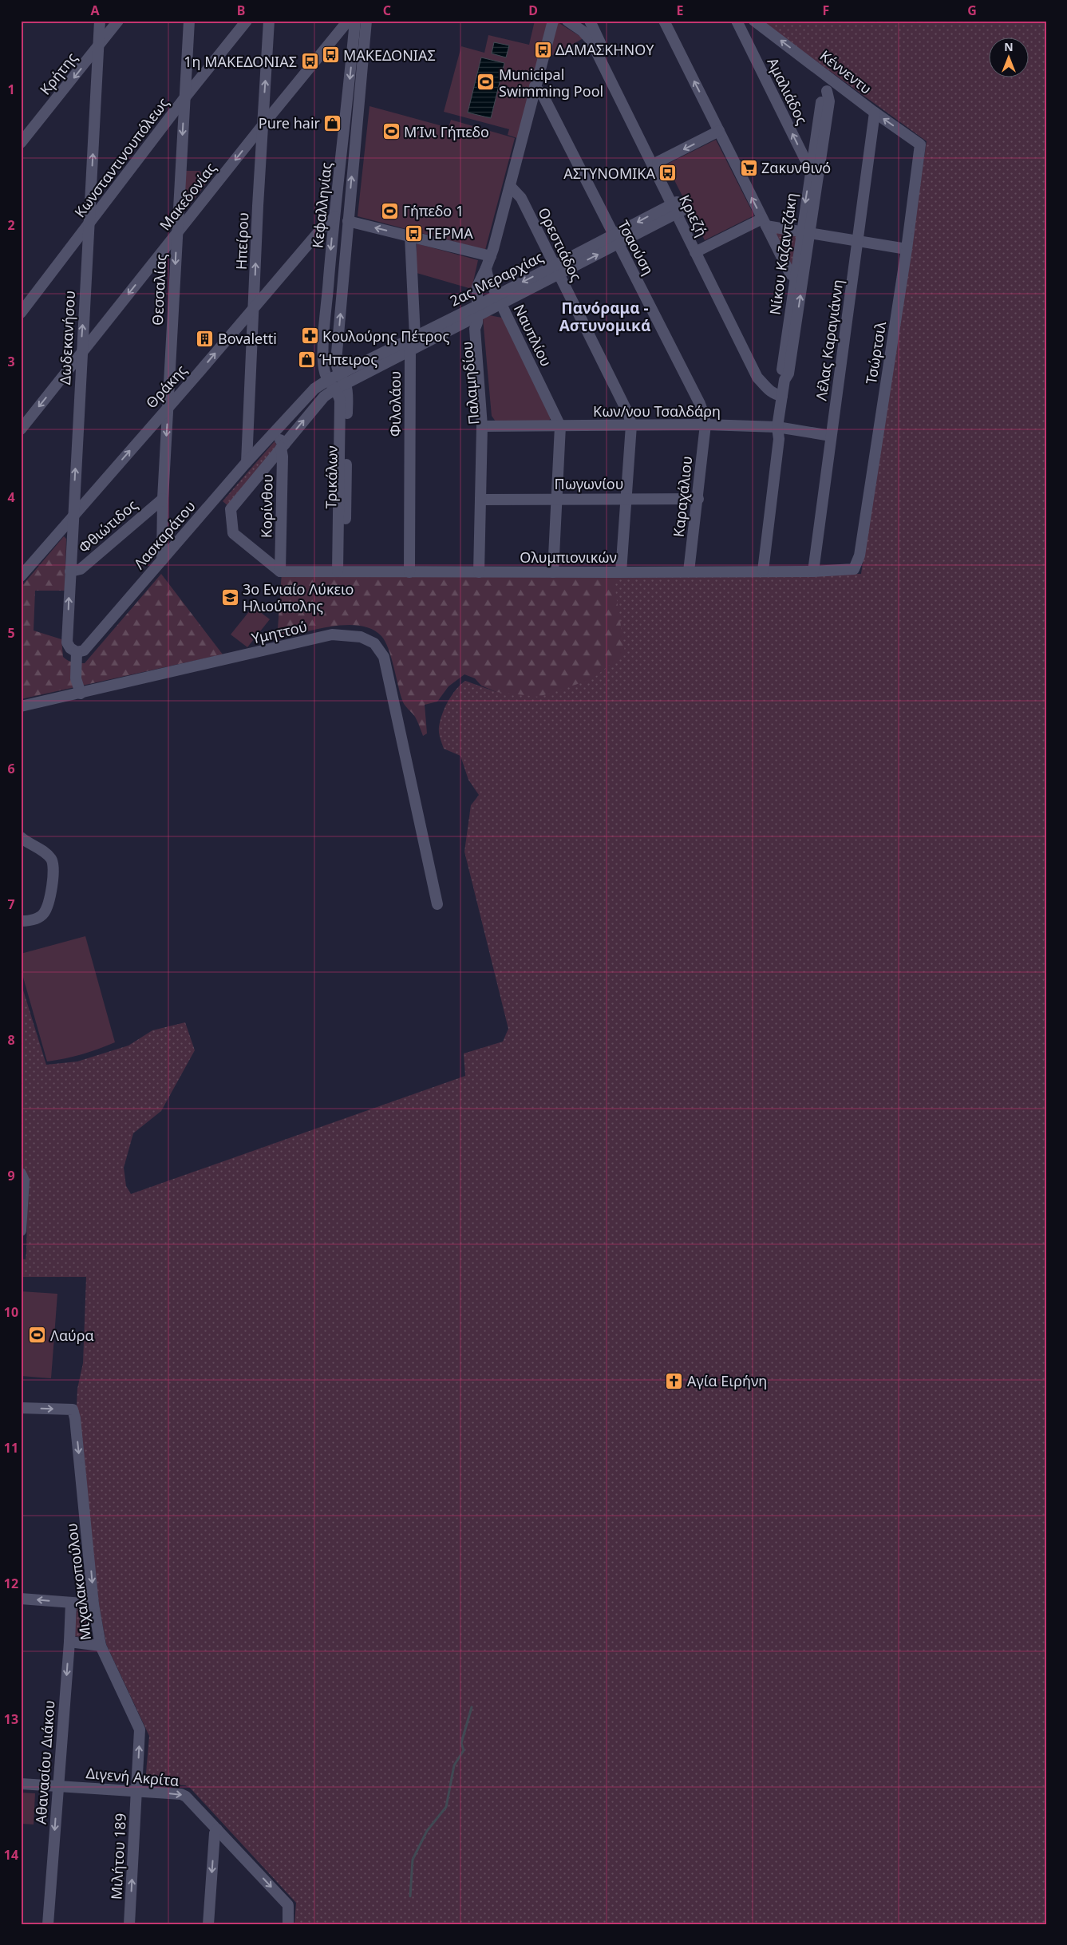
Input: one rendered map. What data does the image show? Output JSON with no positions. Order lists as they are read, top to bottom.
{
  "streets": {
    "street": [
      "Κέννεντυ",
      "Κρήτης",
      "Αμαλιάδος",
      "Κωνσταντινουπόλεως",
      "Μακεδονίας",
      "Κεφαλληνίας",
      "Κριεζή",
      "Ηπείρου",
      "Ορεστιάδος",
      "Τσαούση",
      "Νίκου Καζαντζάκη",
      "2ας Μεραρχίας",
      "Θεσσαλίας",
      "Ναυπλίου",
      "Δωδεκανήσου",
      "Λέλας Καραγιάννη",
      "Τσώρτσιλ",
      "Παλαμηδίου",
      "Θράκης",
      "Φιλολάου",
      "Κων/νου Τσαλδάρη",
      "Τρικάλων",
      "Πωγωνίου",
      "Καραχάλιου",
      "Κορίνθου",
      "Φθιώτιδος",
      "Λασκαράτου",
      "Ολυμπιονικών",
      "Υμηττού",
      "Μιχαλακοπούλου",
      "Αθανασίου Διάκου",
      "Διγενή Ακρίτα",
      "Μιλήτου 189"
    ]
  },
  "crossings": [
    ["Κέννεντυ", "Νίκου Καζαντζάκη"],
    ["Κέννεντυ", "Λέλας Καραγιάννη"],
    ["Κέννεντυ", "Τσώρτσιλ"],
    ["Κρήτης", "Δωδεκανήσου"],
    ["Αμαλιάδος", "Νίκου Καζαντζάκη"],
    ["Κωνσταντινουπόλεως", "Θεσσαλίας"],
    ["Κωνσταντινουπόλεως", "Δωδεκανήσου"],
    ["Μακεδονίας", "Ηπείρου"],
    ["Μακεδονίας", "Θεσσαλίας"],
    ["Μακεδονίας", "Δωδεκανήσου"],
    ["Κεφαλληνίας", "2ας Μεραρχίας"],
    ["Κεφαλληνίας", "Θράκης"],
    ["Κεφαλληνίας", "Τρικάλων"],
    ["Κεφαλληνίας", "Λασκαράτου"],
    ["Κριεζή", "Νίκου Καζαντζάκη"],
    ["Κριεζή", "2ας Μεραρχίας"],
    ["Ηπείρου", "Θράκης"],
    ["Ηπείρου", "Λασκαράτου"],
    ["Ορεστιάδος", "2ας Μεραρχίας"],
    ["Ορεστιάδος", "Κων/νου Τσαλδάρη"],
    ["Τσαούση", "2ας Μεραρχίας"],
    ["Τσαούση", "Κων/νου Τσαλδάρη"],
    ["Τσαούση", "Καραχάλιου"],
    ["Νίκου Καζαντζάκη", "Κων/νου Τσαλδάρη"],
    ["Νίκου Καζαντζάκη", "Ολυμπιονικών"],
    ["2ας Μεραρχίας", "Ναυπλίου"],
    ["2ας Μεραρχίας", "Παλαμηδίου"],
    ["2ας Μεραρχίας", "Φιλολάου"],
    ["2ας Μεραρχίας", "Τρικάλων"],
    ["2ας Μεραρχίας", "Λασκαράτου"],
    ["Θεσσαλίας", "Θράκης"],
    ["Θεσσαλίας", "Φθιώτιδος"],
    ["Θεσσαλίας", "Λασκαράτου"],
    ["Ναυπλίου", "Παλαμηδίου"],
    ["Ναυπλίου", "Κων/νου Τσαλδάρη"],
    ["Δωδεκανήσου", "Θράκης"],
    ["Δωδεκανήσου", "Φθιώτιδος"],
    ["Δωδεκανήσου", "Λασκαράτου"],
    ["Λέλας Καραγιάννη", "Κων/νου Τσαλδάρη"],
    ["Λέλας Καραγιάννη", "Ολυμπιονικών"],
    ["Τσώρτσιλ", "Ολυμπιονικών"],
    ["Παλαμηδίου", "Κων/νου Τσαλδάρη"],
    ["Παλαμηδίου", "Πωγωνίου"],
    ["Παλαμηδίου", "Ολυμπιονικών"],
    ["Φιλολάου", "Ολυμπιονικών"],
    ["Κων/νου Τσαλδάρη", "Καραχάλιου"],
    ["Τρικάλων", "Ολυμπιονικών"],
    ["Πωγωνίου", "Καραχάλιου"],
    ["Καραχάλιου", "Ολυμπιονικών"],
    ["Κορίνθου", "Ολυμπιονικών"],
    ["Μιχαλακοπούλου", "Διγενή Ακρίτα"],
    ["Μιχαλακοπούλου", "Μιλήτου 189"],
    ["Αθανασίου Διάκου", "Διγενή Ακρίτα"],
    ["Διγενή Ακρίτα", "Μιλήτου 189"]
  ],
  "one_way": [
    "Κέννεντυ",
    "Κρήτης",
    "Μακεδονίας",
    "Ηπείρου",
    "Θεσσαλίας",
    "Δωδεκανήσου",
    "Θράκης",
    "Αθανασίου Διάκου",
    "Διγενή Ακρίτα"
  ],
  "districts": ["Πανόραμα - Αστυνομικά"],
  "places": {
    "bus stop": [
      "ΔΑΜΑΣΚΗΝΟΥ",
      "ΜΑΚΕΔΟΝΙΑΣ",
      "1η ΜΑΚΕΔΟΝΙΑΣ",
      "ΑΣΤΥΝΟΜΙΚΑ",
      "ΤΕΡΜΑ"
    ],
    "sports": [
      "Municipal Swimming Pool",
      "ΜΊνι Γήπεδο",
      "Γήπεδο 1",
      "Λαύρα"
    ],
    "shop": ["Pure hair", "Ήπειρος"],
    "supermarket": ["Ζακυνθινό"],
    "pharmacy": ["Κουλούρης Πέτρος"],
    "building": ["Bovaletti"],
    "school or university": ["3ο Ενιαίο Λύκειο Ηλιούπολης"],
    "church": ["Αγία Ειρήνη"]
  },
  "north": "top",
  "grid": {
    "columns": [
      "A",
      "B",
      "C",
      "D",
      "E",
      "F",
      "G"
    ],
    "rows": [
      "1",
      "2",
      "3",
      "4",
      "5",
      "6",
      "7",
      "8",
      "9",
      "10",
      "11",
      "12",
      "13",
      "14"
    ]
  }
}
